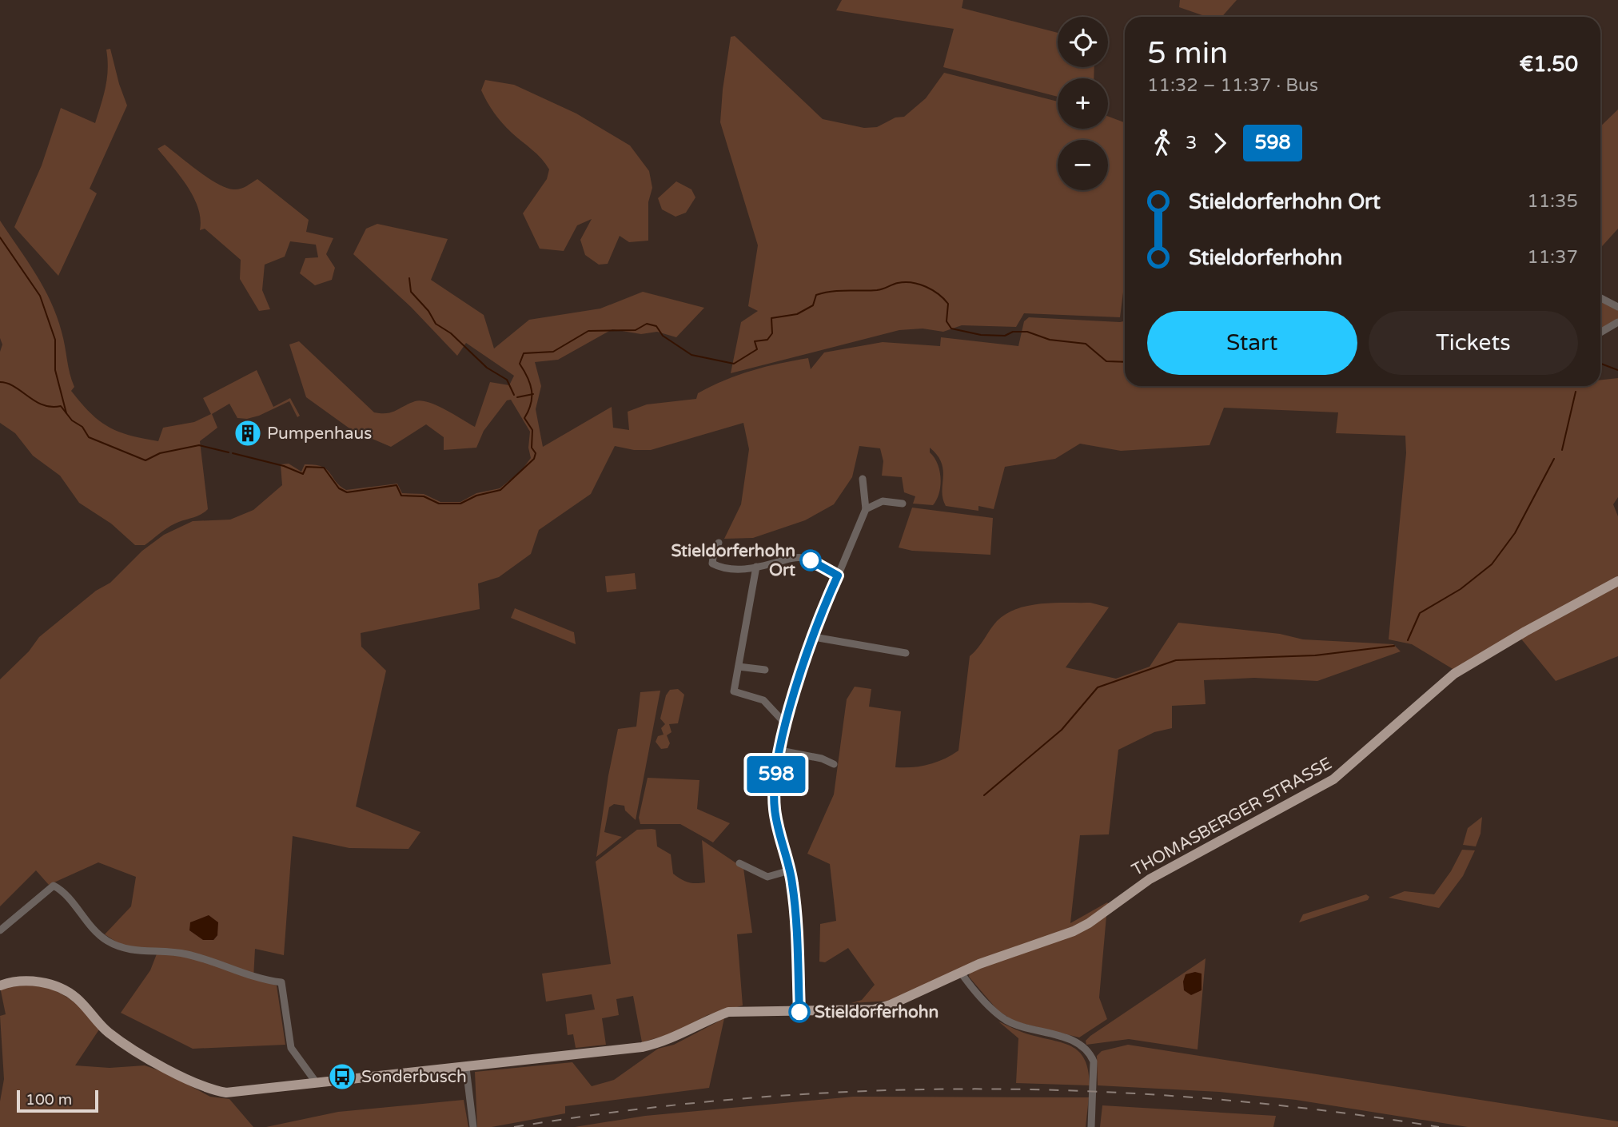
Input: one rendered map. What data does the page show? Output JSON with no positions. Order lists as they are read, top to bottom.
{
  "streets": {
    "main road": ["THOMASBERGER STRASSE"]
  },
  "places": {
    "building": ["Pumpenhaus"],
    "other": ["Stieldorferhohn Ort", "Stieldorferhohn"],
    "bus stop": ["Sonderbusch"]
  },
  "lines": ["bus line 598"],
  "scale_bar": "100 m",
  "page": {
    "on_map": "598",
    "map_buttons": ["+", "−"],
    "heading": ["5 min", "11:32 – 11:37 · Bus", "€1.50"],
    "legs": ["3", "598"],
    "list": [
      {
        "name": "Stieldorferhohn Ort",
        "value": "11:35"
      },
      {
        "name": "Stieldorferhohn",
        "value": "11:37"
      }
    ],
    "buttons": ["Start", "Tickets"],
    "scale": "100 m"
  }
}
